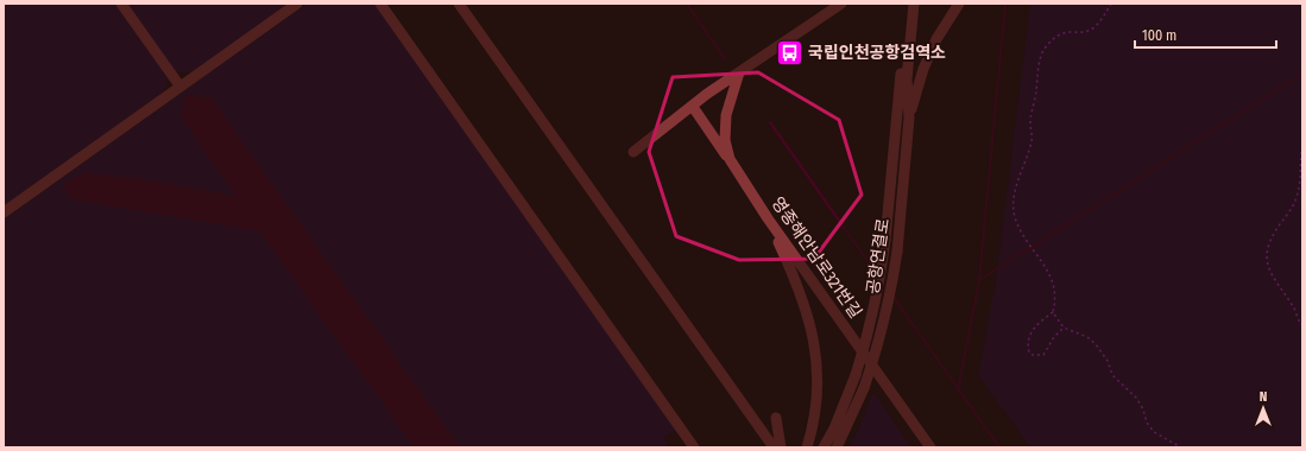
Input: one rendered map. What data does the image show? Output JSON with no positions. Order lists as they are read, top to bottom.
{
  "streets": {
    "street": ["공항연결로", "영종해안남로321번길"]
  },
  "places": {
    "bus stop": ["국립인천공항검역소"]
  },
  "scale_bar": "100 m",
  "north": "top"
}
